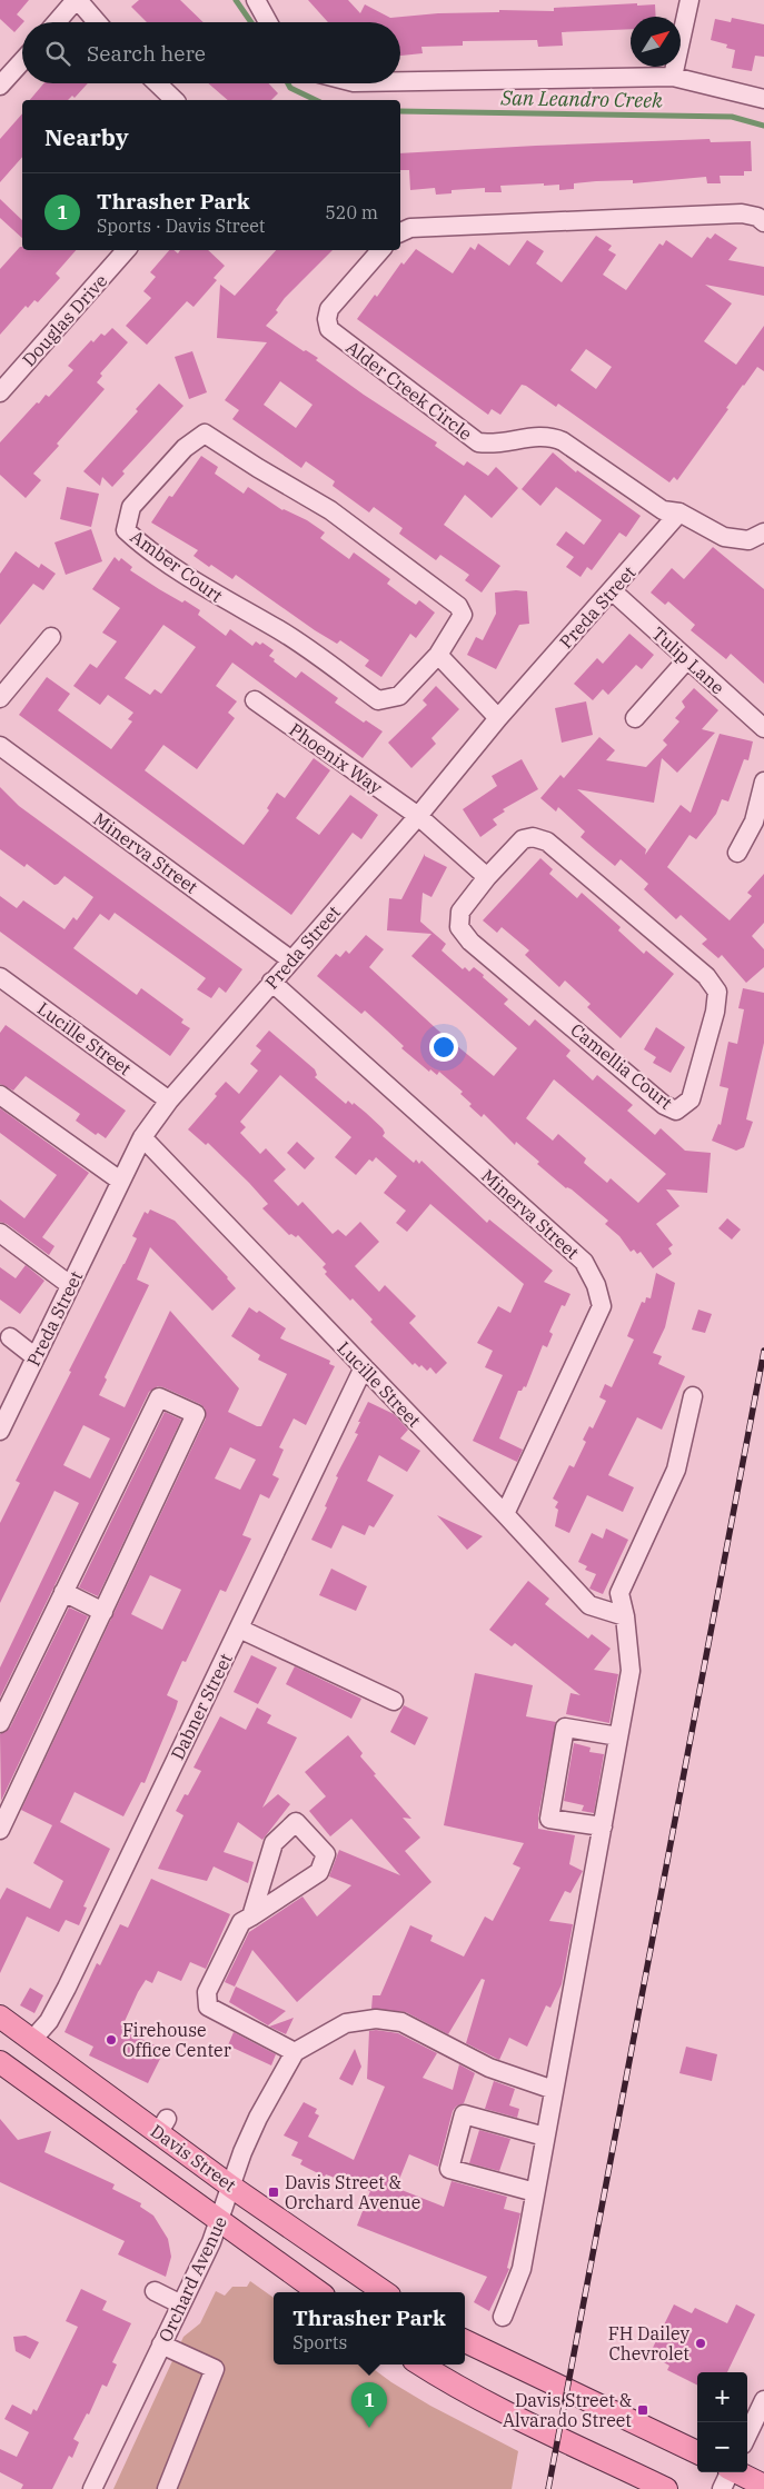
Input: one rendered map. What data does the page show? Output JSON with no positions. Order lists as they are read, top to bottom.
{
  "streets": {
    "main road": ["Davis Street"],
    "street": [
      "Douglas Drive",
      "Alder Creek Circle",
      "Amber Court",
      "Preda Street",
      "Tulip Lane",
      "Phoenix Way",
      "Minerva Street",
      "Lucille Street",
      "Camellia Court",
      "Dabner Street",
      "Orchard Avenue"
    ]
  },
  "crossings": [
    ["Alder Creek Circle", "Preda Street"],
    ["Preda Street", "Tulip Lane"],
    ["Preda Street", "Phoenix Way"],
    ["Preda Street", "Minerva Street"],
    ["Preda Street", "Lucille Street"],
    ["Minerva Street", "Lucille Street"],
    ["Lucille Street", "Dabner Street"],
    ["Dabner Street", "Davis Street"],
    ["Davis Street", "Orchard Avenue"]
  ],
  "water": ["San Leandro Creek"],
  "places": {
    "other": ["Firehouse Office Center", "FH Dailey Chevrolet"],
    "transit": ["Davis Street & Orchard Avenue", "Davis Street & Alvarado Street"]
  },
  "north": "top right",
  "page": {
    "search": "Search here",
    "heading": "Nearby",
    "list": [
      {
        "mark": "1",
        "name": "Thrasher Park",
        "note": "Sports · Davis Street",
        "value": "520 m"
      }
    ],
    "popup": ["Thrasher Park", "Sports"],
    "map_buttons": ["+", "−"],
    "pins": "1"
  }
}
